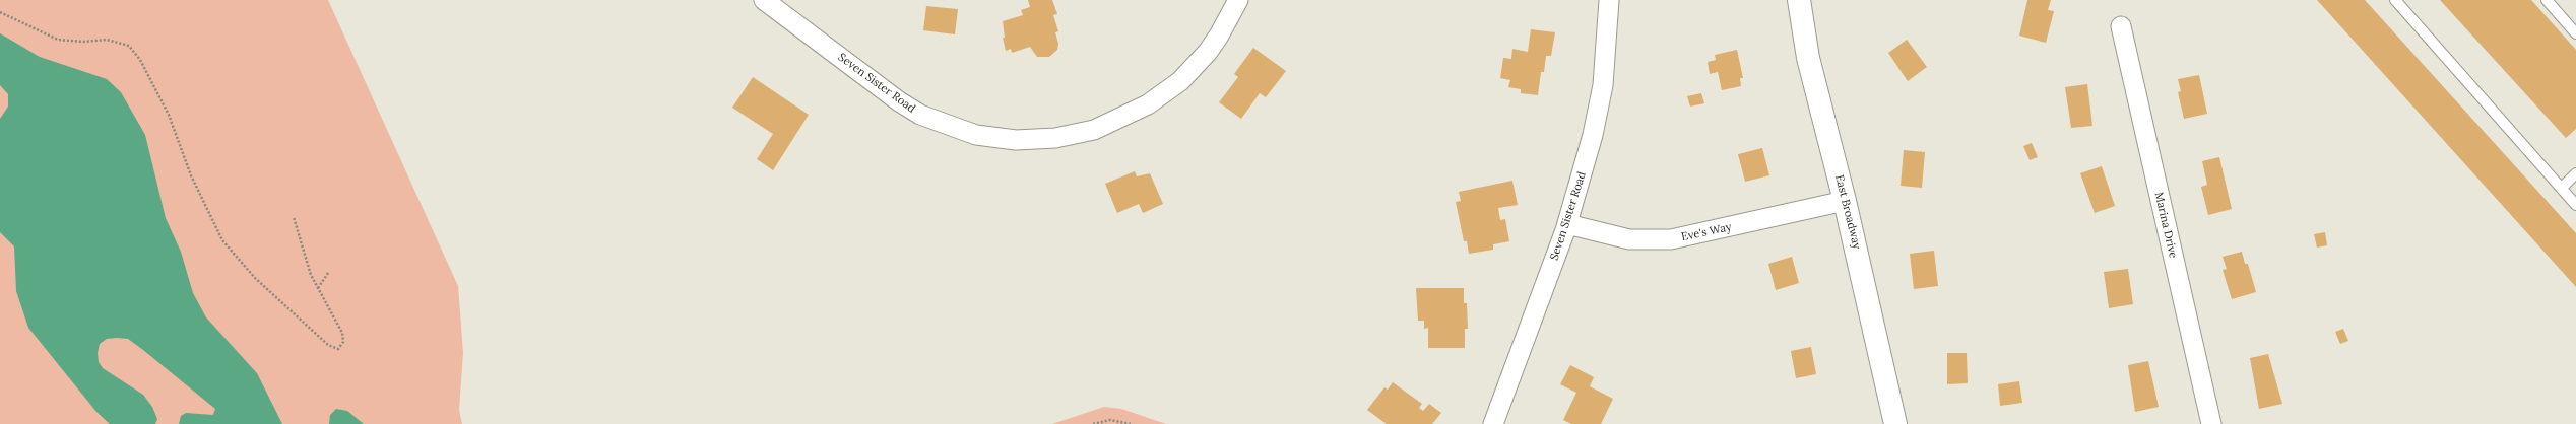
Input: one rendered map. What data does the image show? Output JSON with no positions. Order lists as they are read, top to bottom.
{
  "streets": {
    "street": [
      "Seven Sister Road",
      "East Broadway",
      "Marina Drive",
      "Eve's Way"
    ]
  },
  "crossings": [
    ["Seven Sister Road", "Eve's Way"],
    ["East Broadway", "Eve's Way"]
  ]
}
